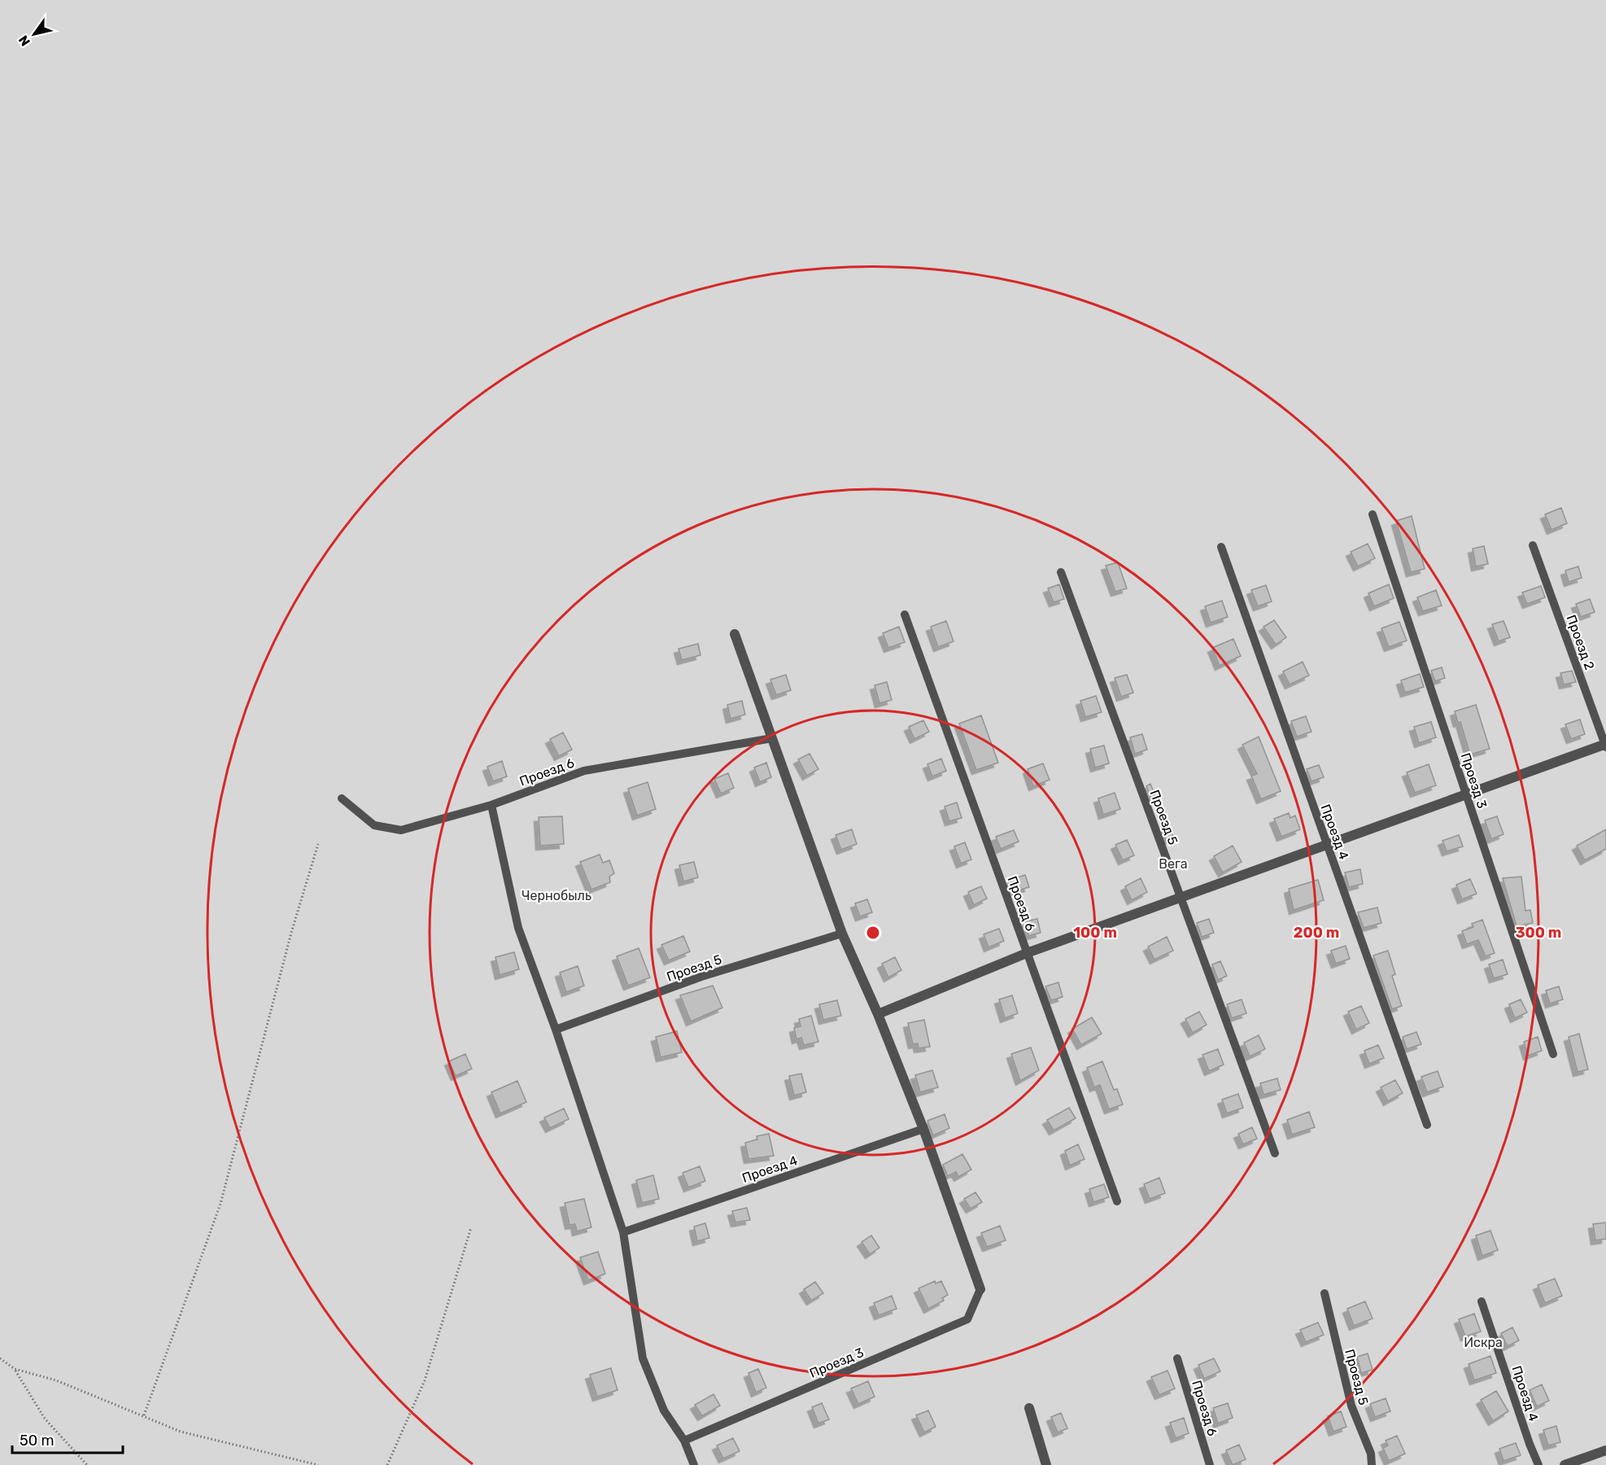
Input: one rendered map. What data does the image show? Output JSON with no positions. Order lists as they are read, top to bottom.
{
  "streets": {
    "lane": [
      "Проезд 2",
      "Проезд 6",
      "Проезд 3",
      "Проезд 5",
      "Проезд 4"
    ]
  },
  "parks": ["Вега", "Чернобыль", "Искра"],
  "scale_bar": "50 m",
  "north": "bottom left",
  "rings": ["100 m", "200 m", "300 m"]
}
